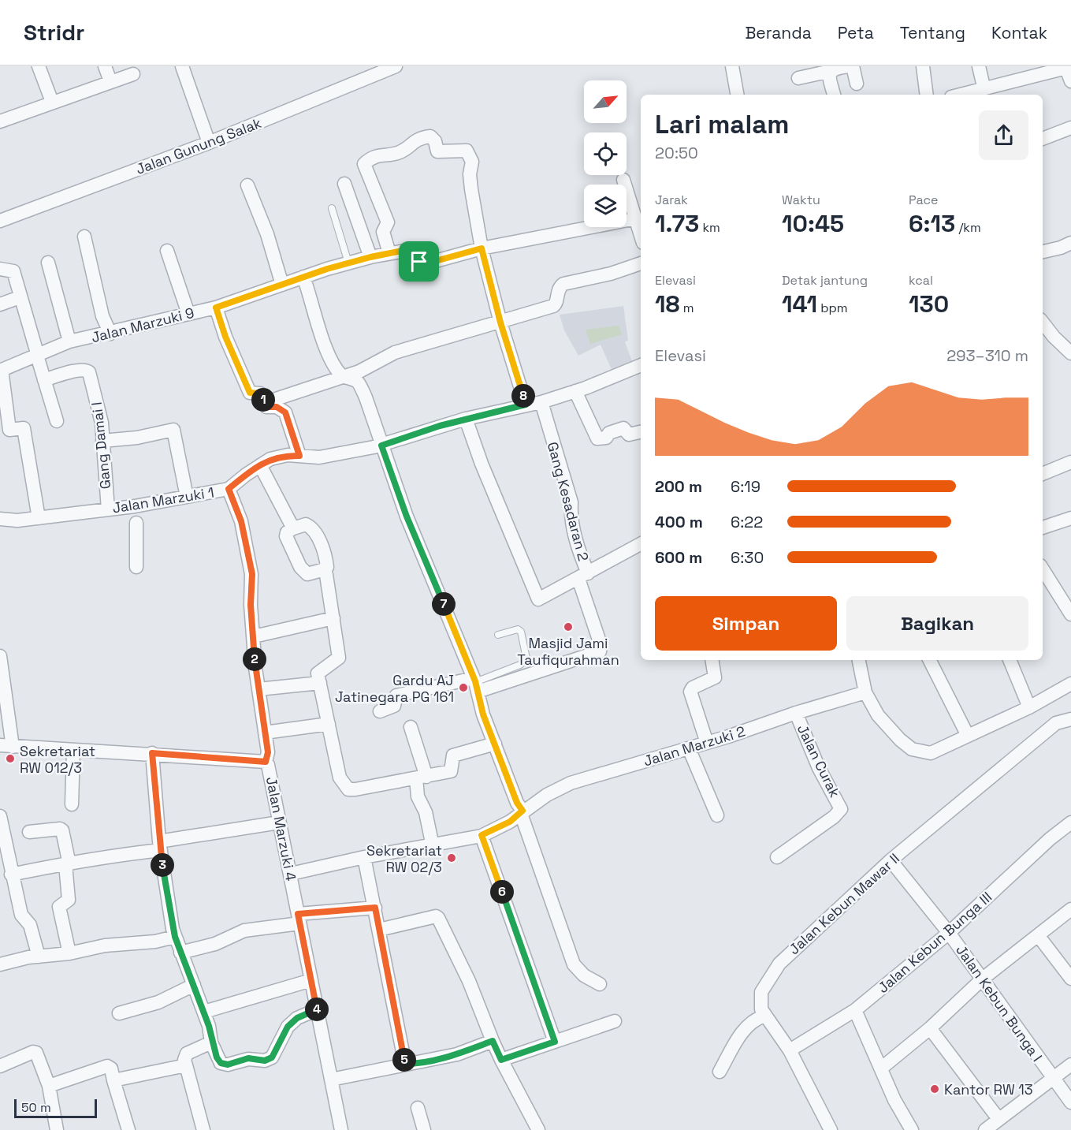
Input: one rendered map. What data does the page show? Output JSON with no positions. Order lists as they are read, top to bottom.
{
  "streets": {
    "street": [
      "Jalan Gunung Salak",
      "Jalan Marzuki 9",
      "Gang Damai I",
      "Jalan Marzuki 1",
      "Gang Kesadaran 2",
      "Jalan Marzuki 2",
      "Jalan Curak",
      "Jalan Marzuki 4",
      "Jalan Kebun Mawar II",
      "Jalan Kebun Bunga III",
      "Jalan Kebun Bunga I"
    ]
  },
  "crossings": [
    ["Gang Damai I", "Jalan Marzuki 1"],
    ["Jalan Marzuki 1", "Gang Kesadaran 2"],
    ["Jalan Marzuki 2", "Jalan Curak"],
    ["Jalan Marzuki 2", "Jalan Marzuki 4"],
    ["Jalan Kebun Mawar II", "Jalan Kebun Bunga III"],
    ["Jalan Kebun Mawar II", "Jalan Kebun Bunga I"],
    ["Jalan Kebun Bunga III", "Jalan Kebun Bunga I"]
  ],
  "places": [
    "Masjid Jami Taufiqurahman",
    "Gardu AJ Jatinegara PG 161",
    "Sekretariat RW 012/3",
    "Sekretariat RW 02/3",
    "Kantor RW 13"
  ],
  "scale_bar": "50 m",
  "north": "top right",
  "page": {
    "header": "Stridr",
    "nav": [
      "Beranda",
      "Peta",
      "Tentang",
      "Kontak"
    ],
    "heading": ["Lari malam", "20:50"],
    "stats": [
      ["Jarak", "1.73 km"],
      ["Waktu", "10:45"],
      ["Pace", "6:13 /km"],
      ["Elevasi", "18 m"],
      ["Detak jantung", "141 bpm"],
      ["kcal", "130"]
    ],
    "chart": ["Elevasi", "293–310 m"],
    "pins": [
      "8",
      "1",
      "7",
      "2",
      "3",
      "6",
      "4",
      "5"
    ],
    "list": [
      {
        "name": "200 m",
        "note": "6:19"
      },
      {
        "name": "400 m",
        "note": "6:22"
      },
      {
        "name": "600 m",
        "note": "6:30"
      }
    ],
    "buttons": ["Simpan", "Bagikan"],
    "scale": "50 m"
  }
}
